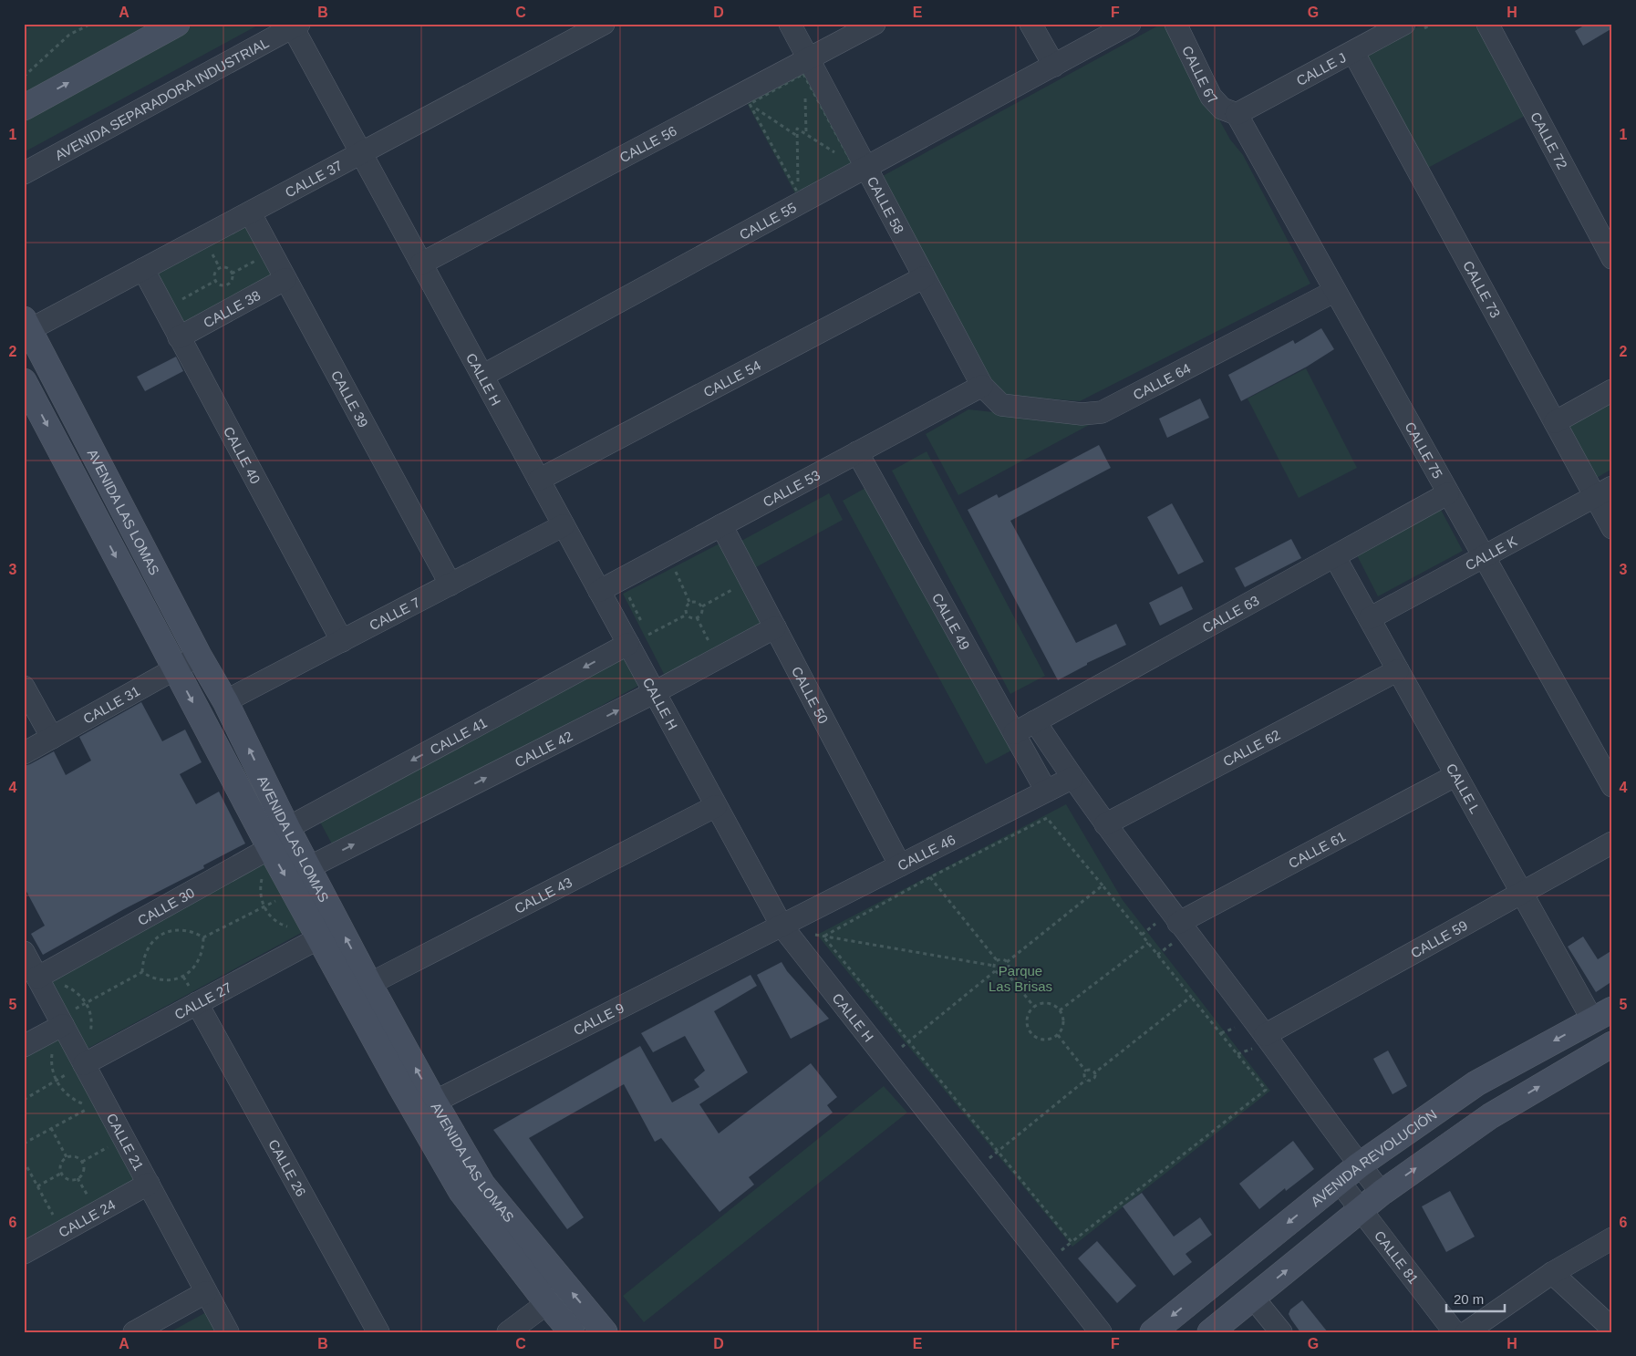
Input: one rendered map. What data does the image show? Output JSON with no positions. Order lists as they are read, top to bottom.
{
  "streets": {
    "street": [
      "CALLE J",
      "CALLE 67",
      "AVENIDA SEPARADORA INDUSTRIAL",
      "CALLE 72",
      "CALLE 56",
      "CALLE 37",
      "CALLE 58",
      "CALLE 55",
      "CALLE 73",
      "CALLE 38",
      "CALLE 54",
      "CALLE H",
      "CALLE 64",
      "CALLE 39",
      "CALLE 75",
      "CALLE 40",
      "CALLE 53",
      "AVENIDA LAS LOMAS",
      "CALLE K",
      "CALLE 7",
      "CALLE 63",
      "CALLE 49",
      "CALLE 50",
      "CALLE 31",
      "CALLE 41",
      "CALLE 62",
      "CALLE 42",
      "CALLE L",
      "CALLE 61",
      "CALLE 46",
      "CALLE 43",
      "CALLE 30",
      "CALLE 59",
      "CALLE 27",
      "CALLE 9",
      "CALLE 21",
      "AVENIDA REVOLUCIÓN",
      "CALLE 26",
      "CALLE 24",
      "CALLE 81"
    ]
  },
  "crossings": [
    ["CALLE J", "CALLE 67"],
    ["CALLE J", "CALLE 73"],
    ["CALLE J", "CALLE 75"],
    ["CALLE 67", "CALLE 75"],
    ["AVENIDA SEPARADORA INDUSTRIAL", "CALLE H"],
    ["CALLE 56", "CALLE 58"],
    ["CALLE 56", "CALLE H"],
    ["CALLE 37", "CALLE H"],
    ["CALLE 37", "CALLE 39"],
    ["CALLE 37", "CALLE 40"],
    ["CALLE 37", "AVENIDA LAS LOMAS"],
    ["CALLE 58", "CALLE 55"],
    ["CALLE 58", "CALLE 54"],
    ["CALLE 58", "CALLE 64"],
    ["CALLE 58", "CALLE 53"],
    ["CALLE 55", "CALLE H"],
    ["CALLE 73", "CALLE K"],
    ["CALLE 38", "CALLE 39"],
    ["CALLE 38", "CALLE 40"],
    ["CALLE 54", "CALLE H"],
    ["CALLE H", "CALLE 53"],
    ["CALLE H", "CALLE 7"],
    ["CALLE H", "CALLE 41"],
    ["CALLE H", "CALLE 42"],
    ["CALLE H", "CALLE 46"],
    ["CALLE H", "CALLE 43"],
    ["CALLE H", "CALLE 9"],
    ["CALLE 64", "CALLE 75"],
    ["CALLE 64", "CALLE 53"],
    ["CALLE 39", "CALLE 7"],
    ["CALLE 75", "CALLE K"],
    ["CALLE 75", "CALLE 63"],
    ["CALLE 40", "CALLE 7"],
    ["CALLE 53", "CALLE 49"],
    ["CALLE 53", "CALLE 50"],
    ["AVENIDA LAS LOMAS", "CALLE 7"],
    ["AVENIDA LAS LOMAS", "CALLE 31"],
    ["AVENIDA LAS LOMAS", "CALLE 41"],
    ["AVENIDA LAS LOMAS", "CALLE 42"],
    ["AVENIDA LAS LOMAS", "CALLE 43"],
    ["AVENIDA LAS LOMAS", "CALLE 30"],
    ["AVENIDA LAS LOMAS", "CALLE 27"],
    ["AVENIDA LAS LOMAS", "CALLE 9"],
    ["CALLE K", "CALLE L"],
    ["CALLE 63", "CALLE 49"],
    ["CALLE 63", "CALLE L"],
    ["CALLE 49", "CALLE 46"],
    ["CALLE 50", "CALLE 42"],
    ["CALLE 50", "CALLE 46"],
    ["CALLE 41", "CALLE 30"],
    ["CALLE 62", "CALLE L"],
    ["CALLE L", "CALLE 61"],
    ["CALLE L", "CALLE 59"],
    ["CALLE L", "AVENIDA REVOLUCIÓN"],
    ["CALLE 46", "CALLE 9"],
    ["CALLE 30", "CALLE 21"],
    ["CALLE 27", "CALLE 21"],
    ["CALLE 27", "CALLE 26"],
    ["CALLE 21", "CALLE 24"],
    ["AVENIDA REVOLUCIÓN", "CALLE 81"]
  ],
  "one_way": ["CALLE 41", "CALLE 42"],
  "parks": ["Parque Las Brisas"],
  "scale_bar": "20 m",
  "grid": {
    "columns": [
      "A",
      "B",
      "C",
      "D",
      "E",
      "F",
      "G",
      "H"
    ],
    "rows": [
      "1",
      "2",
      "3",
      "4",
      "5",
      "6"
    ]
  }
}
